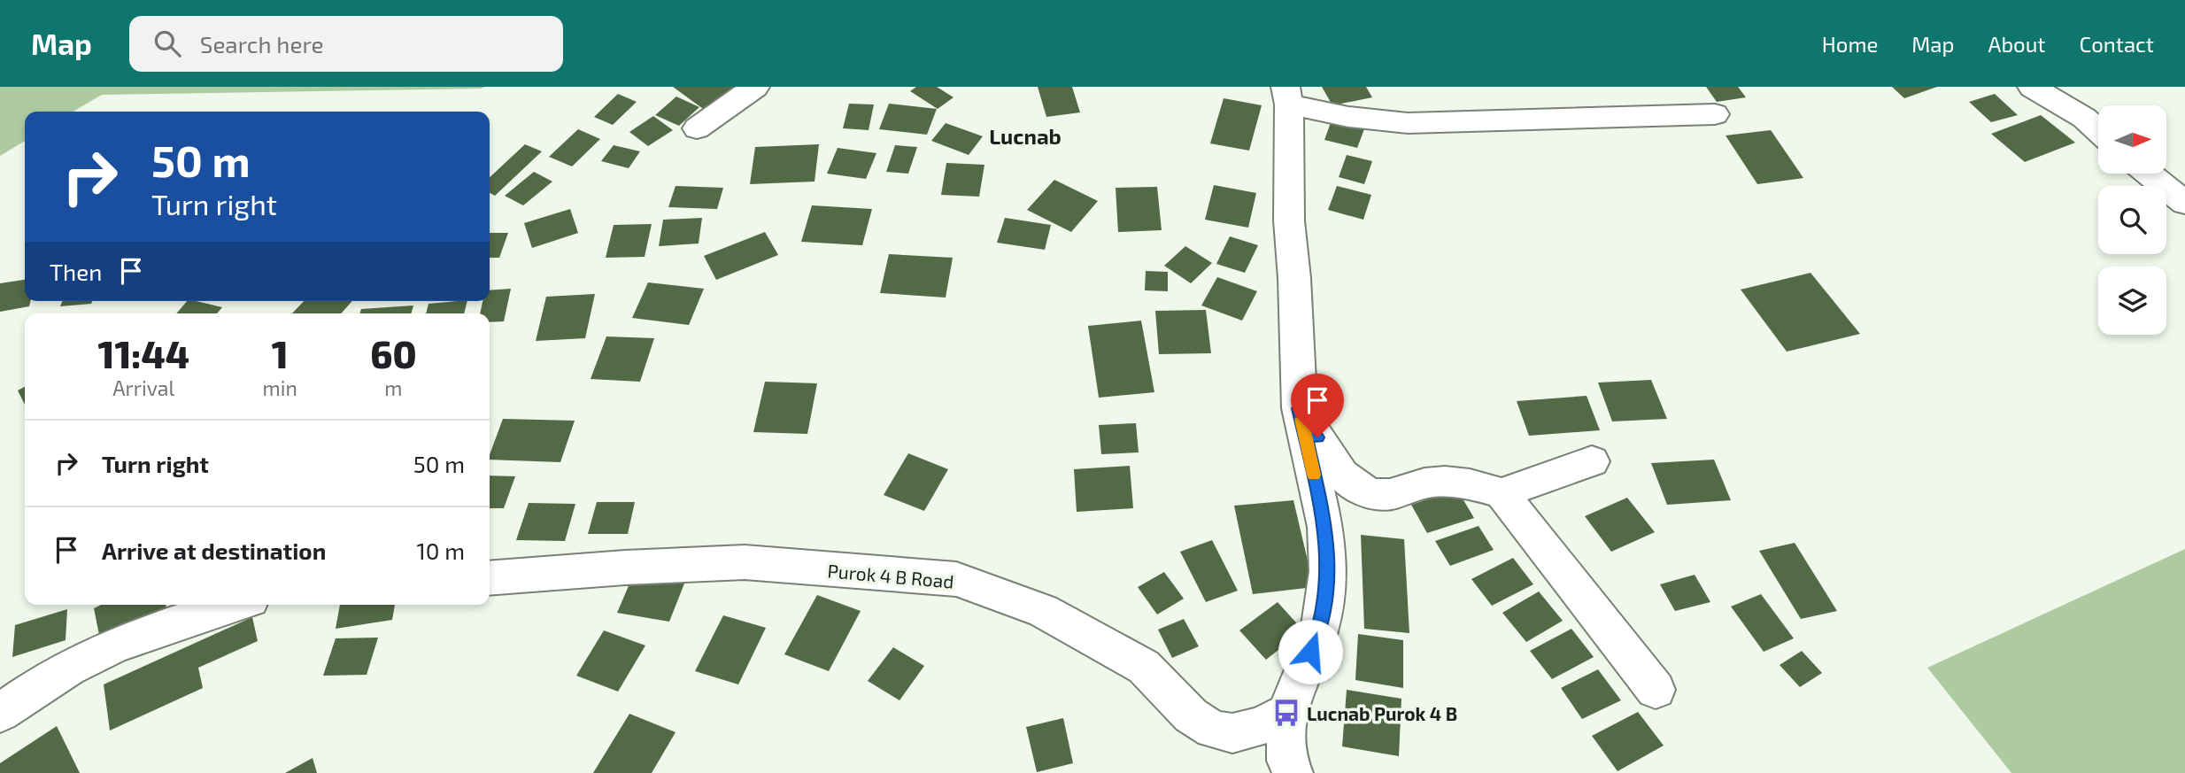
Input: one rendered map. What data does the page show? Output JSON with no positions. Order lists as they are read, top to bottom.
{
  "streets": {
    "street": ["Purok 4 B Road"]
  },
  "districts": ["Lucnab"],
  "places": {
    "bus stop": ["Lucnab Purok 4 B"]
  },
  "north": "right",
  "page": {
    "header": "Map",
    "search": "Search here",
    "nav": [
      "Home",
      "Map",
      "About",
      "Contact"
    ],
    "turn": ["50 m", "Turn right"],
    "then": "Then",
    "eta": [
      "11:44",
      "Arrival",
      "1",
      "min",
      "60",
      "m"
    ],
    "list": [
      {
        "name": "Turn right",
        "value": "50 m"
      },
      {
        "name": "Arrive at destination",
        "value": "10 m"
      }
    ]
  }
}
